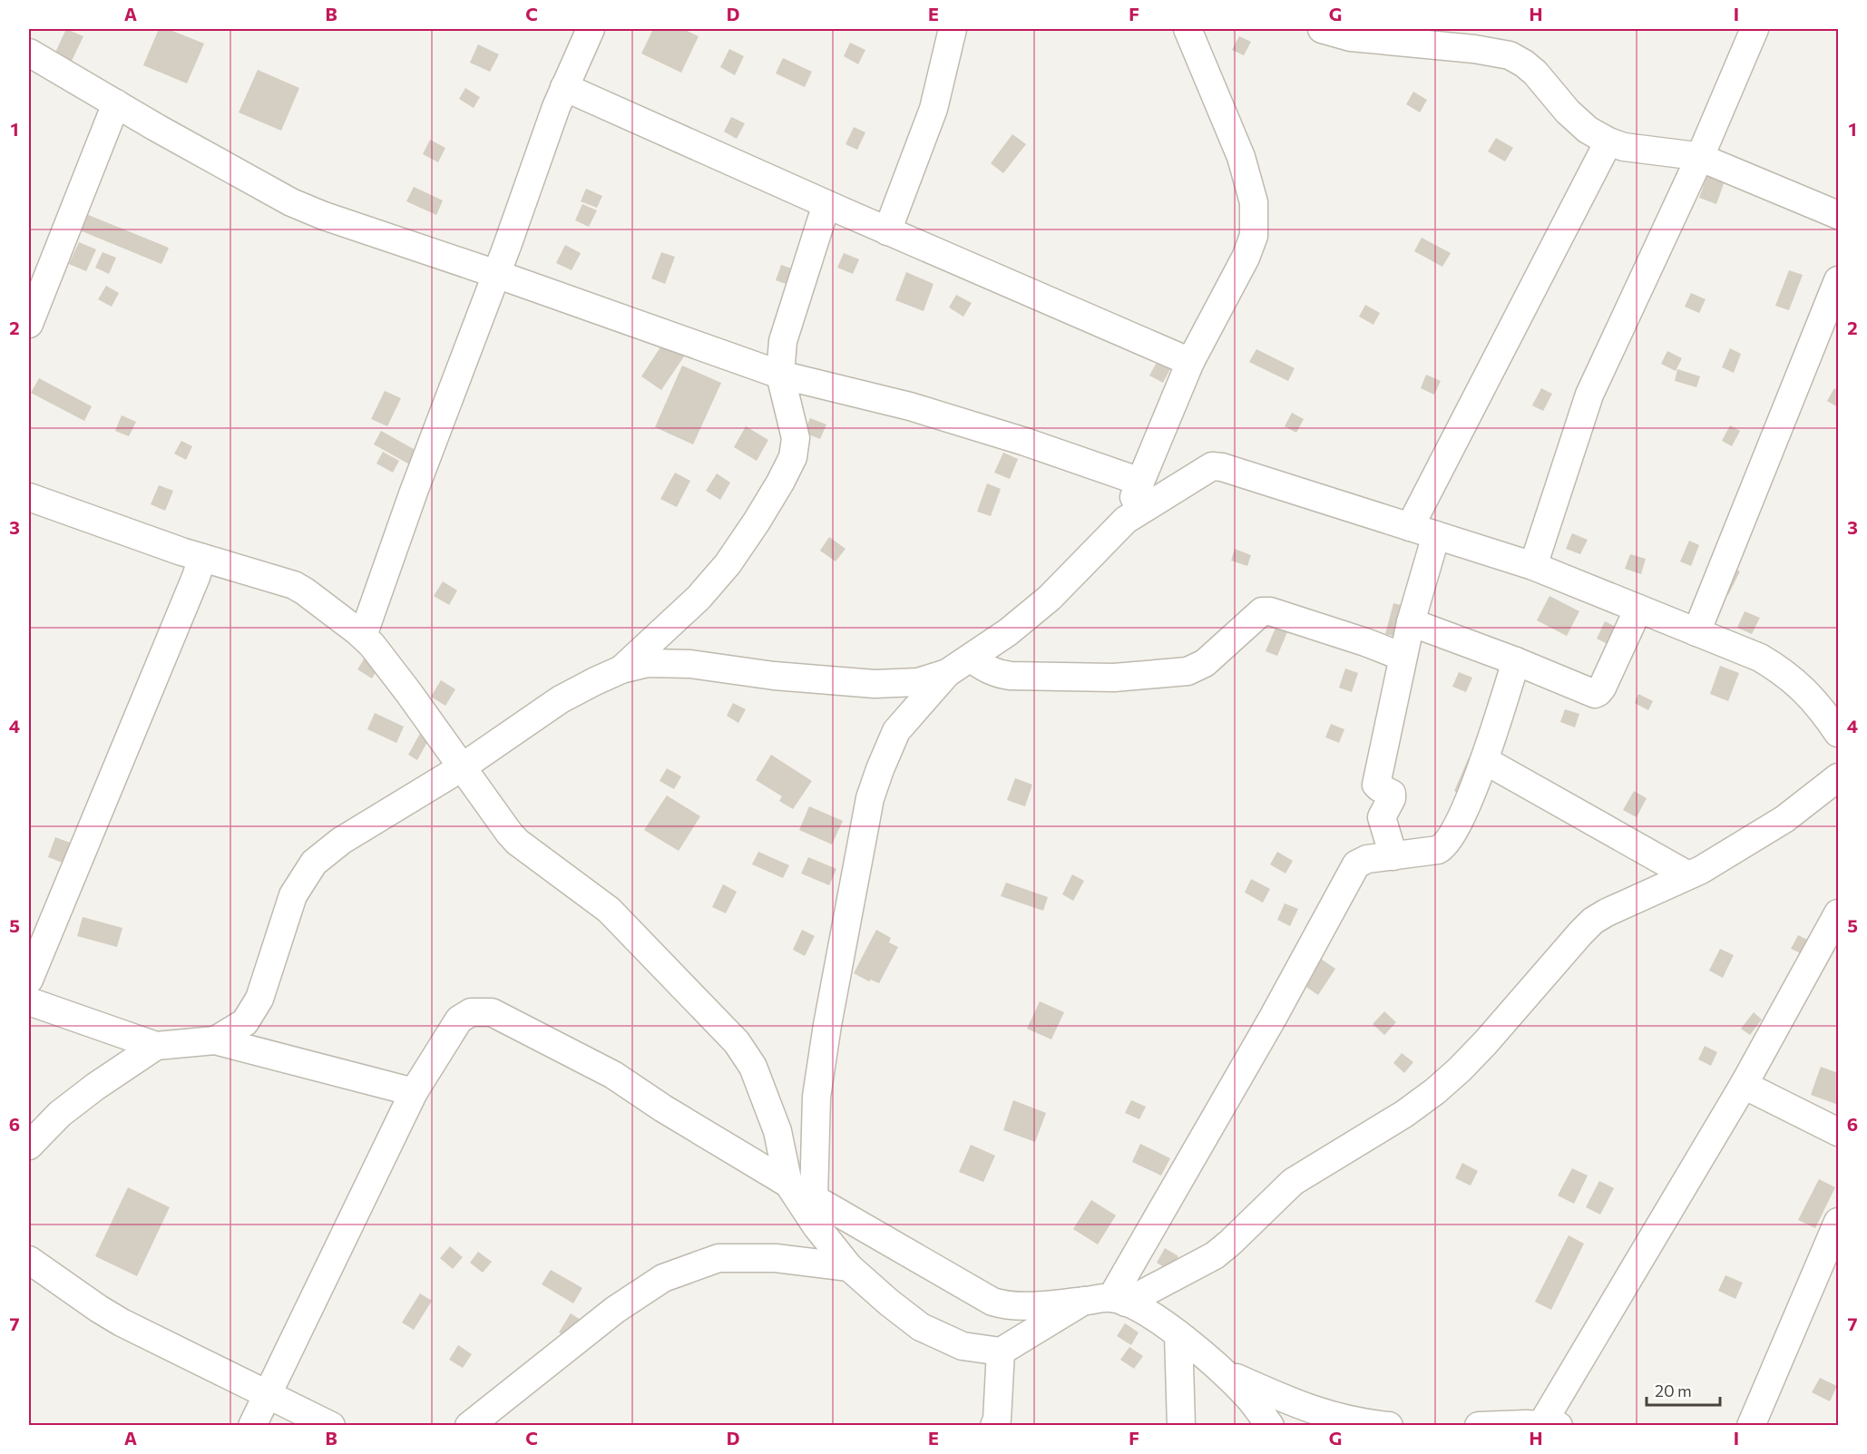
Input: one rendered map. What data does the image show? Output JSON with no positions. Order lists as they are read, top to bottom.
{
  "scale_bar": "20 m",
  "grid": {
    "columns": [
      "A",
      "B",
      "C",
      "D",
      "E",
      "F",
      "G",
      "H",
      "I"
    ],
    "rows": [
      "1",
      "2",
      "3",
      "4",
      "5",
      "6",
      "7"
    ]
  }
}
